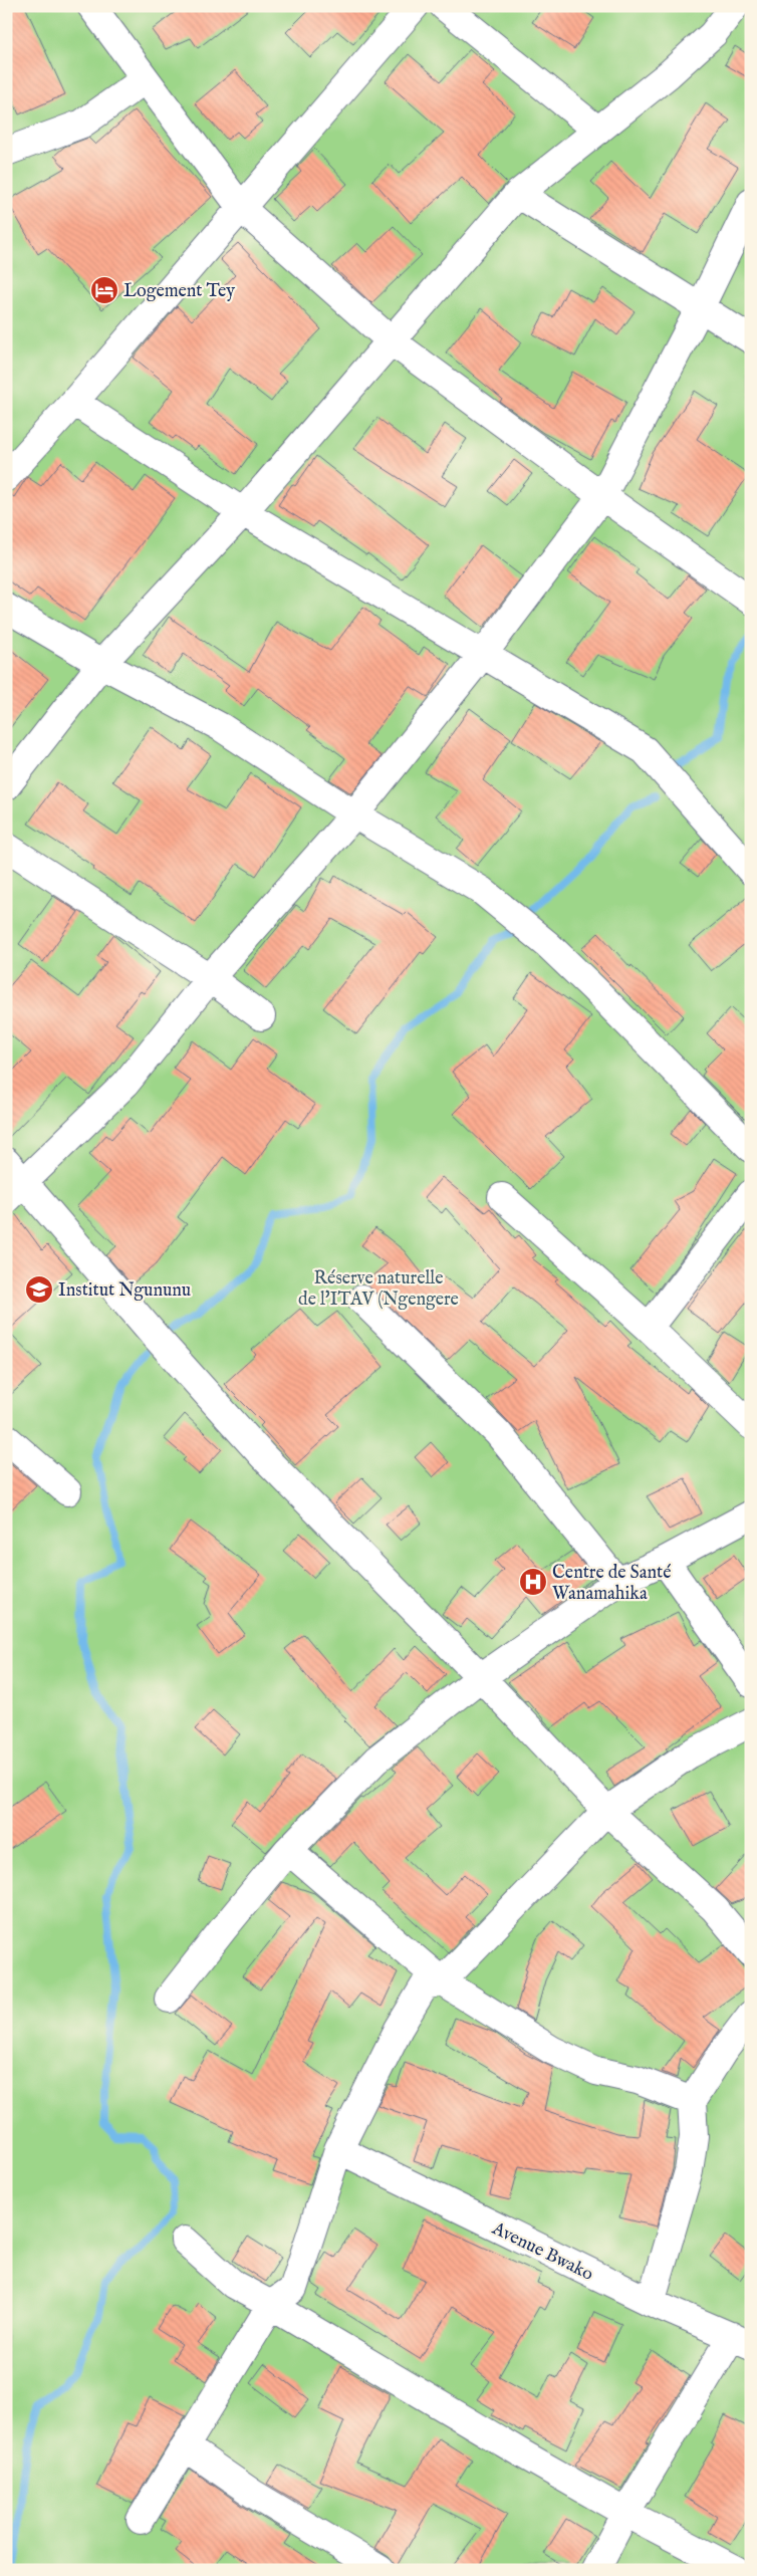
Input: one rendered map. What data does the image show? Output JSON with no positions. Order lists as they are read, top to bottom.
{
  "streets": {
    "street": ["Avenue Bwako"]
  },
  "parks": ["Réserve naturelle de l'ITAV (Ngengere"],
  "places": {
    "hotel": ["Logement Tey"],
    "school or university": ["Institut Ngununu"],
    "hospital": ["Centre de Santé Wanamahika"]
  }
}
